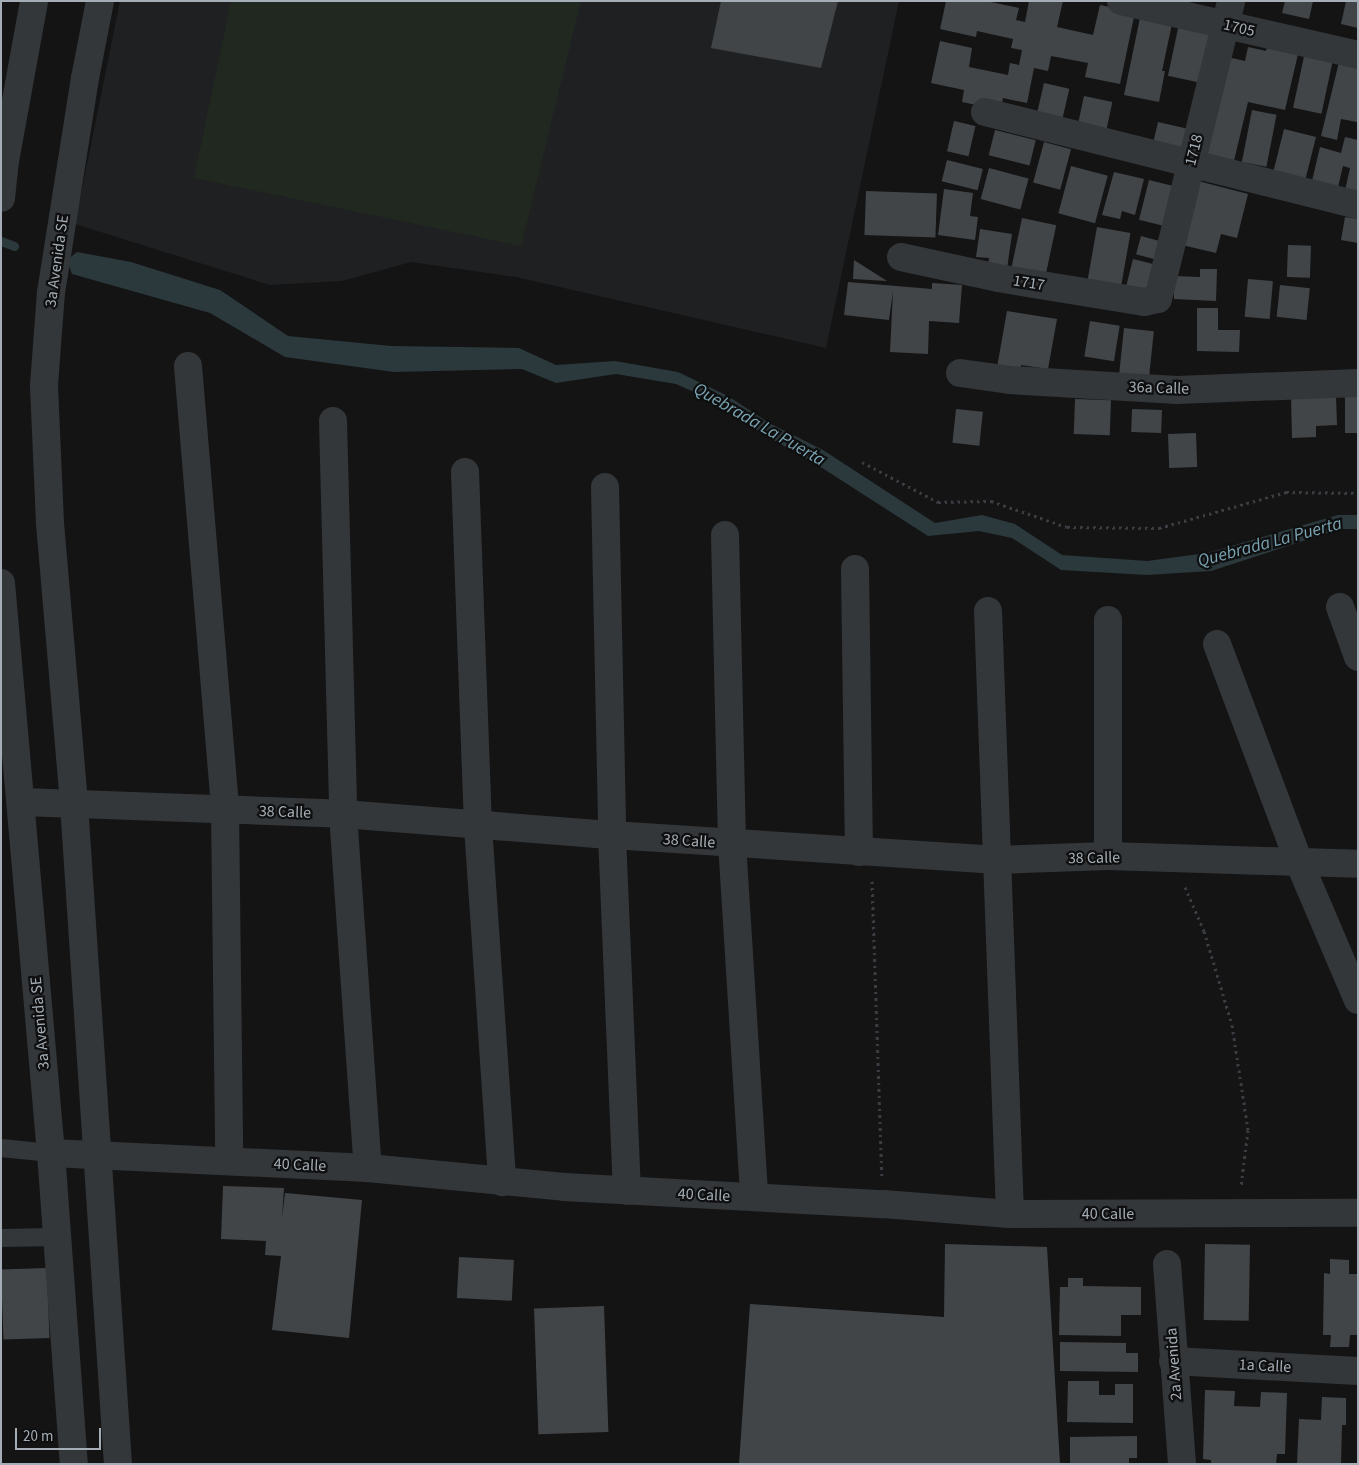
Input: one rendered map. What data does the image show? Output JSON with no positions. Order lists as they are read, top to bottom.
{
  "streets": {
    "street": [
      "1705",
      "1718",
      "3a Avenida SE",
      "1717",
      "36a Calle",
      "38 Calle",
      "40 Calle",
      "2a Avenida",
      "1a Calle"
    ]
  },
  "crossings": [
    ["1705", "1718"],
    ["1718", "1717"],
    ["3a Avenida SE", "38 Calle"],
    ["3a Avenida SE", "40 Calle"],
    ["2a Avenida", "1a Calle"]
  ],
  "water": ["Quebrada La Puerta"],
  "scale_bar": "20 m"
}
